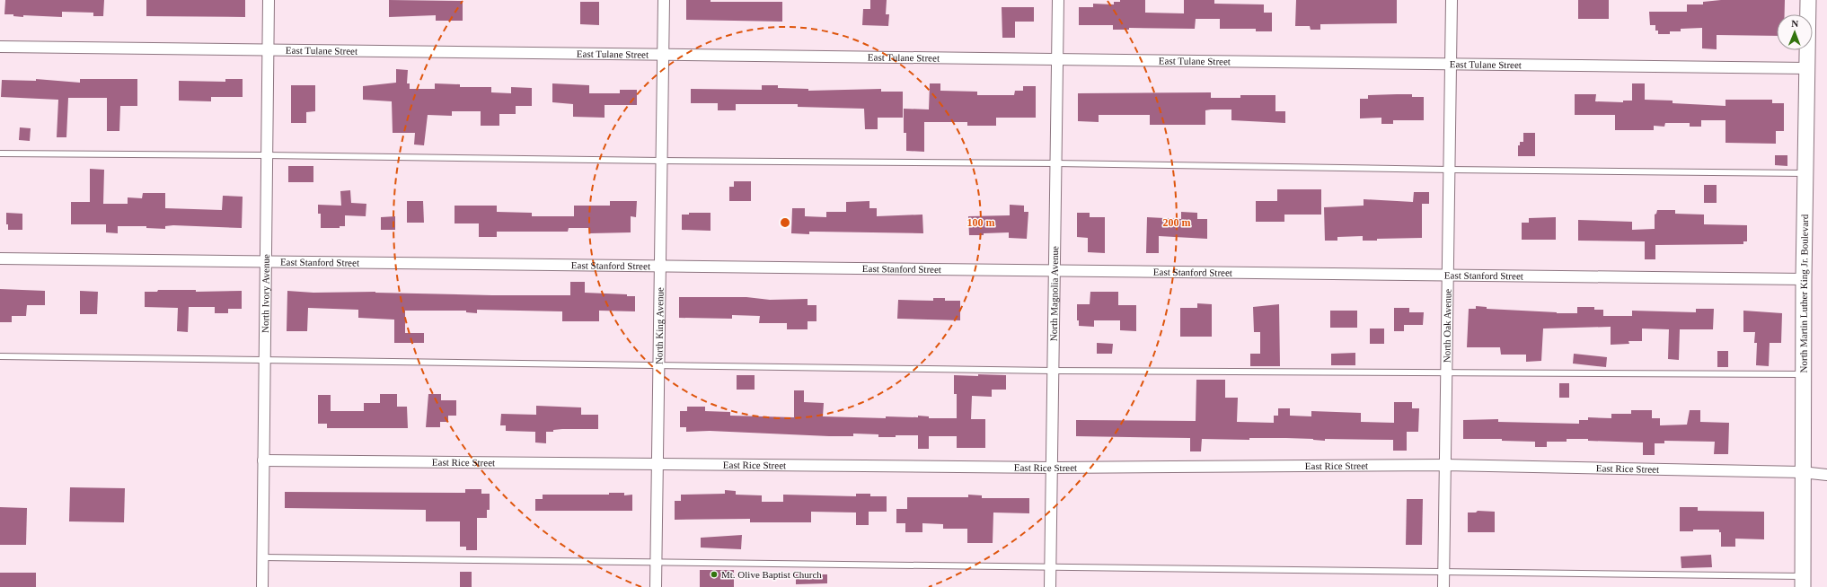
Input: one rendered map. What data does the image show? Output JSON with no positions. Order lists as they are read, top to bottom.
{
  "streets": {
    "main road": ["North Martin Luther King Jr. Boulevard"],
    "street": [
      "East Tulane Street",
      "East Stanford Street",
      "North Ivory Avenue",
      "North Magnolia Avenue",
      "North King Avenue",
      "North Oak Avenue",
      "East Rice Street"
    ]
  },
  "crossings": [
    ["East Tulane Street", "North Ivory Avenue"],
    ["East Tulane Street", "North Magnolia Avenue"],
    ["East Tulane Street", "North Martin Luther King Jr. Boulevard"],
    ["East Tulane Street", "North King Avenue"],
    ["East Tulane Street", "North Oak Avenue"],
    ["East Stanford Street", "North Ivory Avenue"],
    ["East Stanford Street", "North Magnolia Avenue"],
    ["East Stanford Street", "North Martin Luther King Jr. Boulevard"],
    ["East Stanford Street", "North King Avenue"],
    ["East Stanford Street", "North Oak Avenue"],
    ["North Ivory Avenue", "East Rice Street"],
    ["North Magnolia Avenue", "East Rice Street"],
    ["North Martin Luther King Jr. Boulevard", "East Rice Street"],
    ["North King Avenue", "East Rice Street"],
    ["North Oak Avenue", "East Rice Street"]
  ],
  "places": ["Mt. Olive Baptist Church"],
  "north": "top",
  "rings": ["100 m", "200 m"]
}
